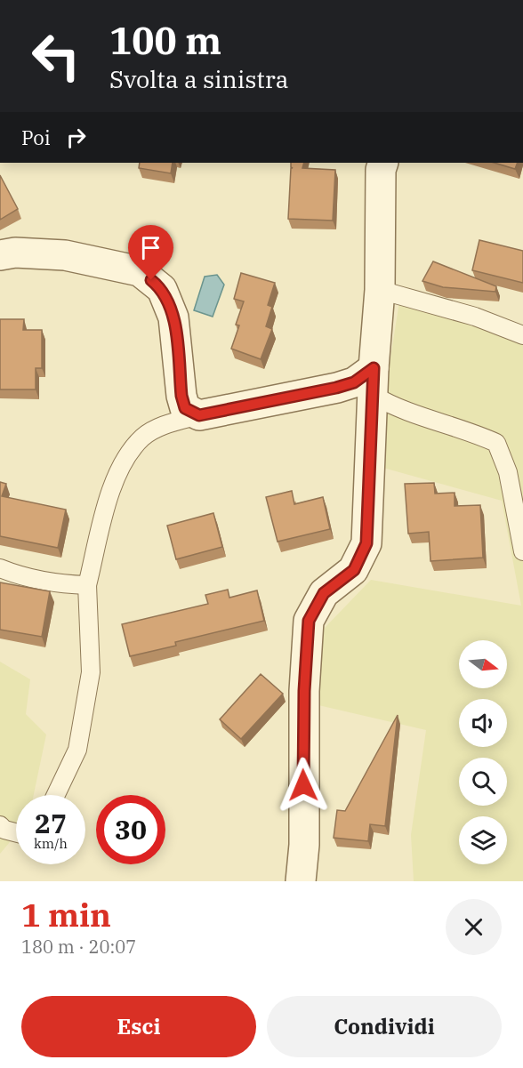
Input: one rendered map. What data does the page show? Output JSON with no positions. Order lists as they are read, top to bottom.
{
  "north": "right",
  "page": {
    "turn": ["100 m", "Svolta a sinistra"],
    "then": "Poi",
    "speed": "27 km/h",
    "limit": "30",
    "heading": ["1 min", "180 m · 20:07"],
    "buttons": ["Esci", "Condividi"]
  }
}
